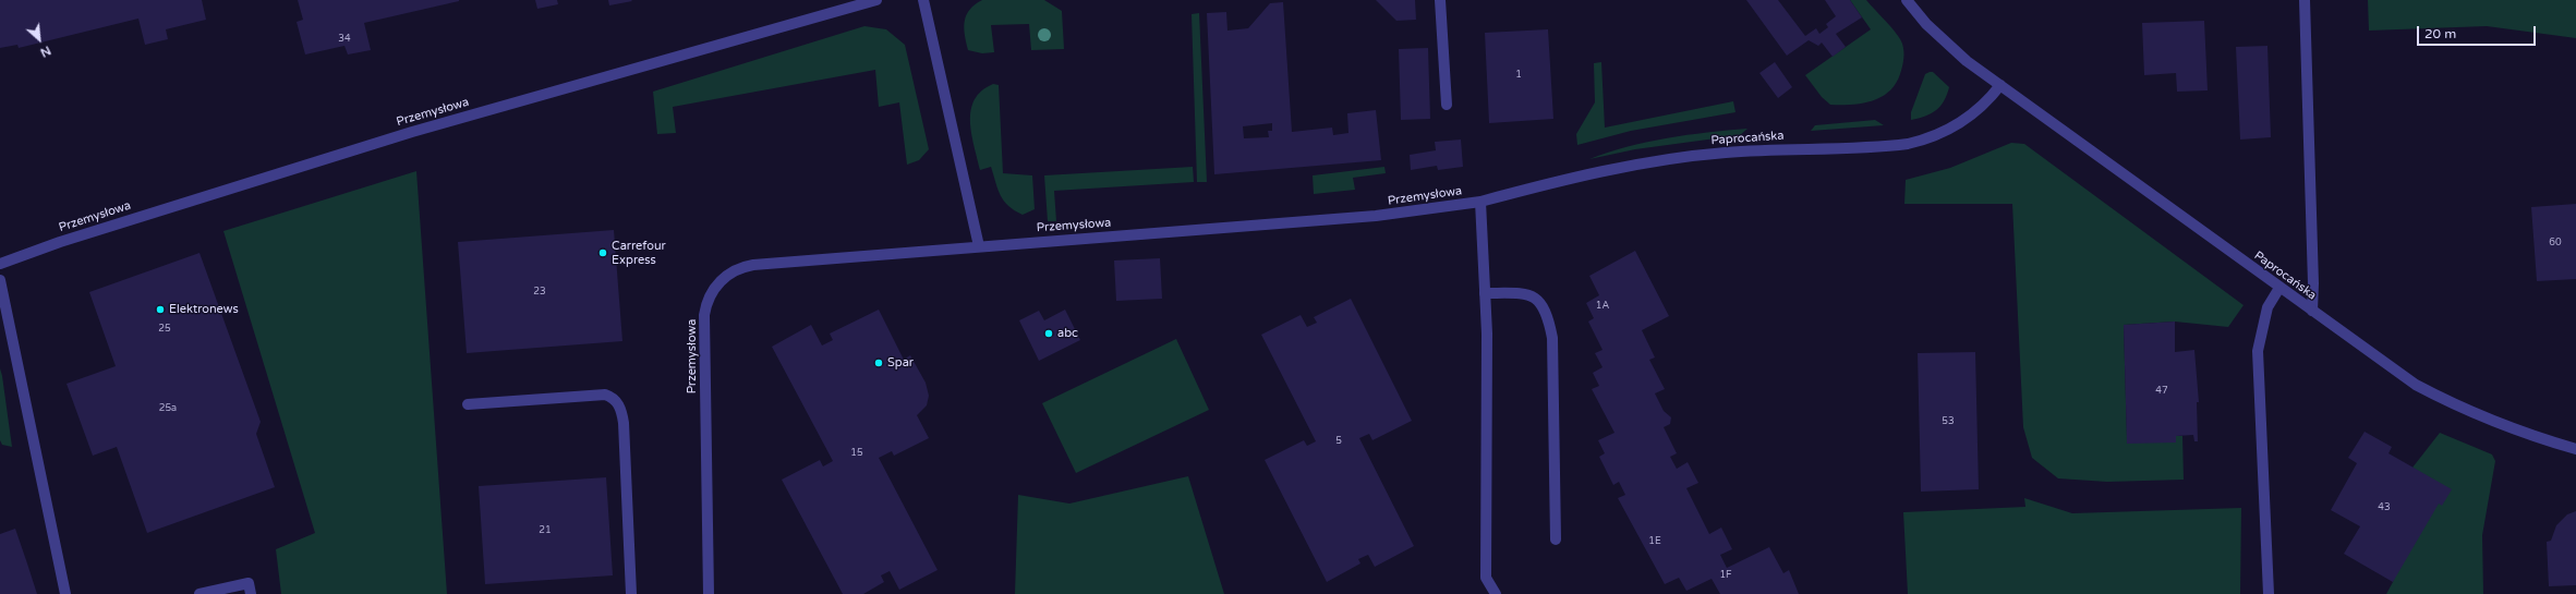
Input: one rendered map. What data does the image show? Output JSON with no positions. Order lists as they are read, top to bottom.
{
  "streets": {
    "street": ["Przemysłowa", "Paprocańska"]
  },
  "crossings": [
    ["Przemysłowa", "Paprocańska"]
  ],
  "places": [
    "Carrefour Express",
    "Elektronews",
    "abc",
    "Spar"
  ],
  "house_numbers": [
    "34",
    "1",
    "60",
    "23",
    "1A",
    "25",
    "47",
    "25a",
    "53",
    "5",
    "15",
    "43",
    "21",
    "1E",
    "1F"
  ],
  "scale_bar": "20 m",
  "north": "bottom right"
}
